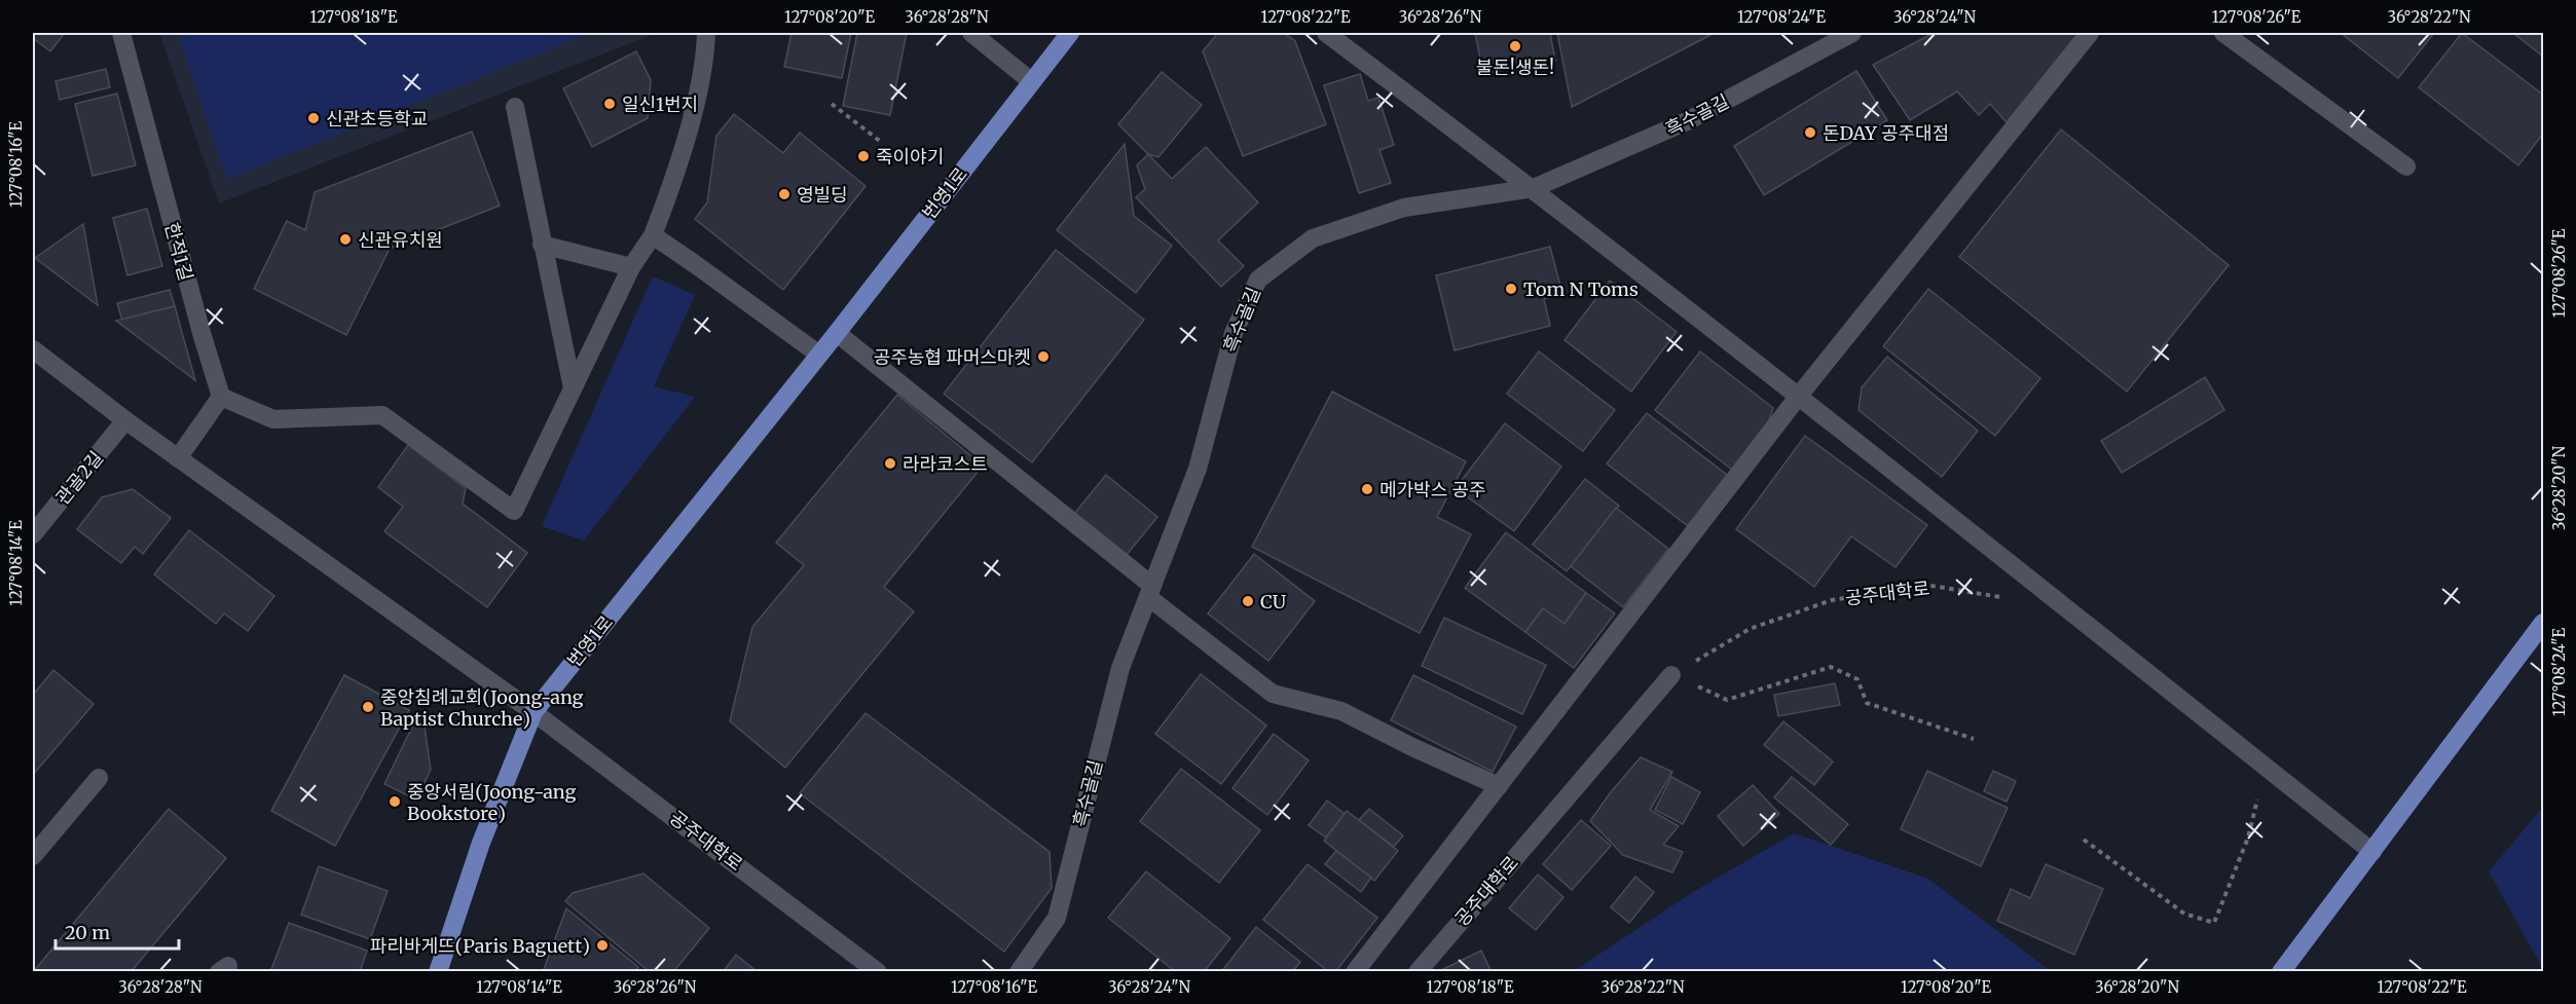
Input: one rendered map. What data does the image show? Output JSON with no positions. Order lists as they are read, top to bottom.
{
  "streets": {
    "main road": ["번영1로"],
    "street": [
      "흑수골길",
      "한적1길",
      "관골2길",
      "공주대학로"
    ]
  },
  "crossings": [
    ["번영1로", "공주대학로"]
  ],
  "places": [
    "불돈!생돈!",
    "일신1번지",
    "신관초등학교",
    "돈DAY 공주대점",
    "죽이야기",
    "영빌딩",
    "신관유치원",
    "Tom N Toms",
    "공주농협 파머스마켓",
    "라라코스트",
    "메가박스 공주",
    "CU",
    "중앙침례교회(Joong-ang Baptist Churche)",
    "중앙서림(Joong-ang Bookstore)",
    "파리바게뜨(Paris Baguett)"
  ],
  "scale_bar": "20 m",
  "coordinates": [
    "127°08'18\"E",
    "127°08'20\"E",
    "36°28'28\"N",
    "127°08'22\"E",
    "36°28'26\"N",
    "127°08'24\"E",
    "36°28'24\"N",
    "127°08'26\"E",
    "36°28'22\"N",
    "127°08'16\"E",
    "36°28'20\"N",
    "127°08'14\"E"
  ]
}
